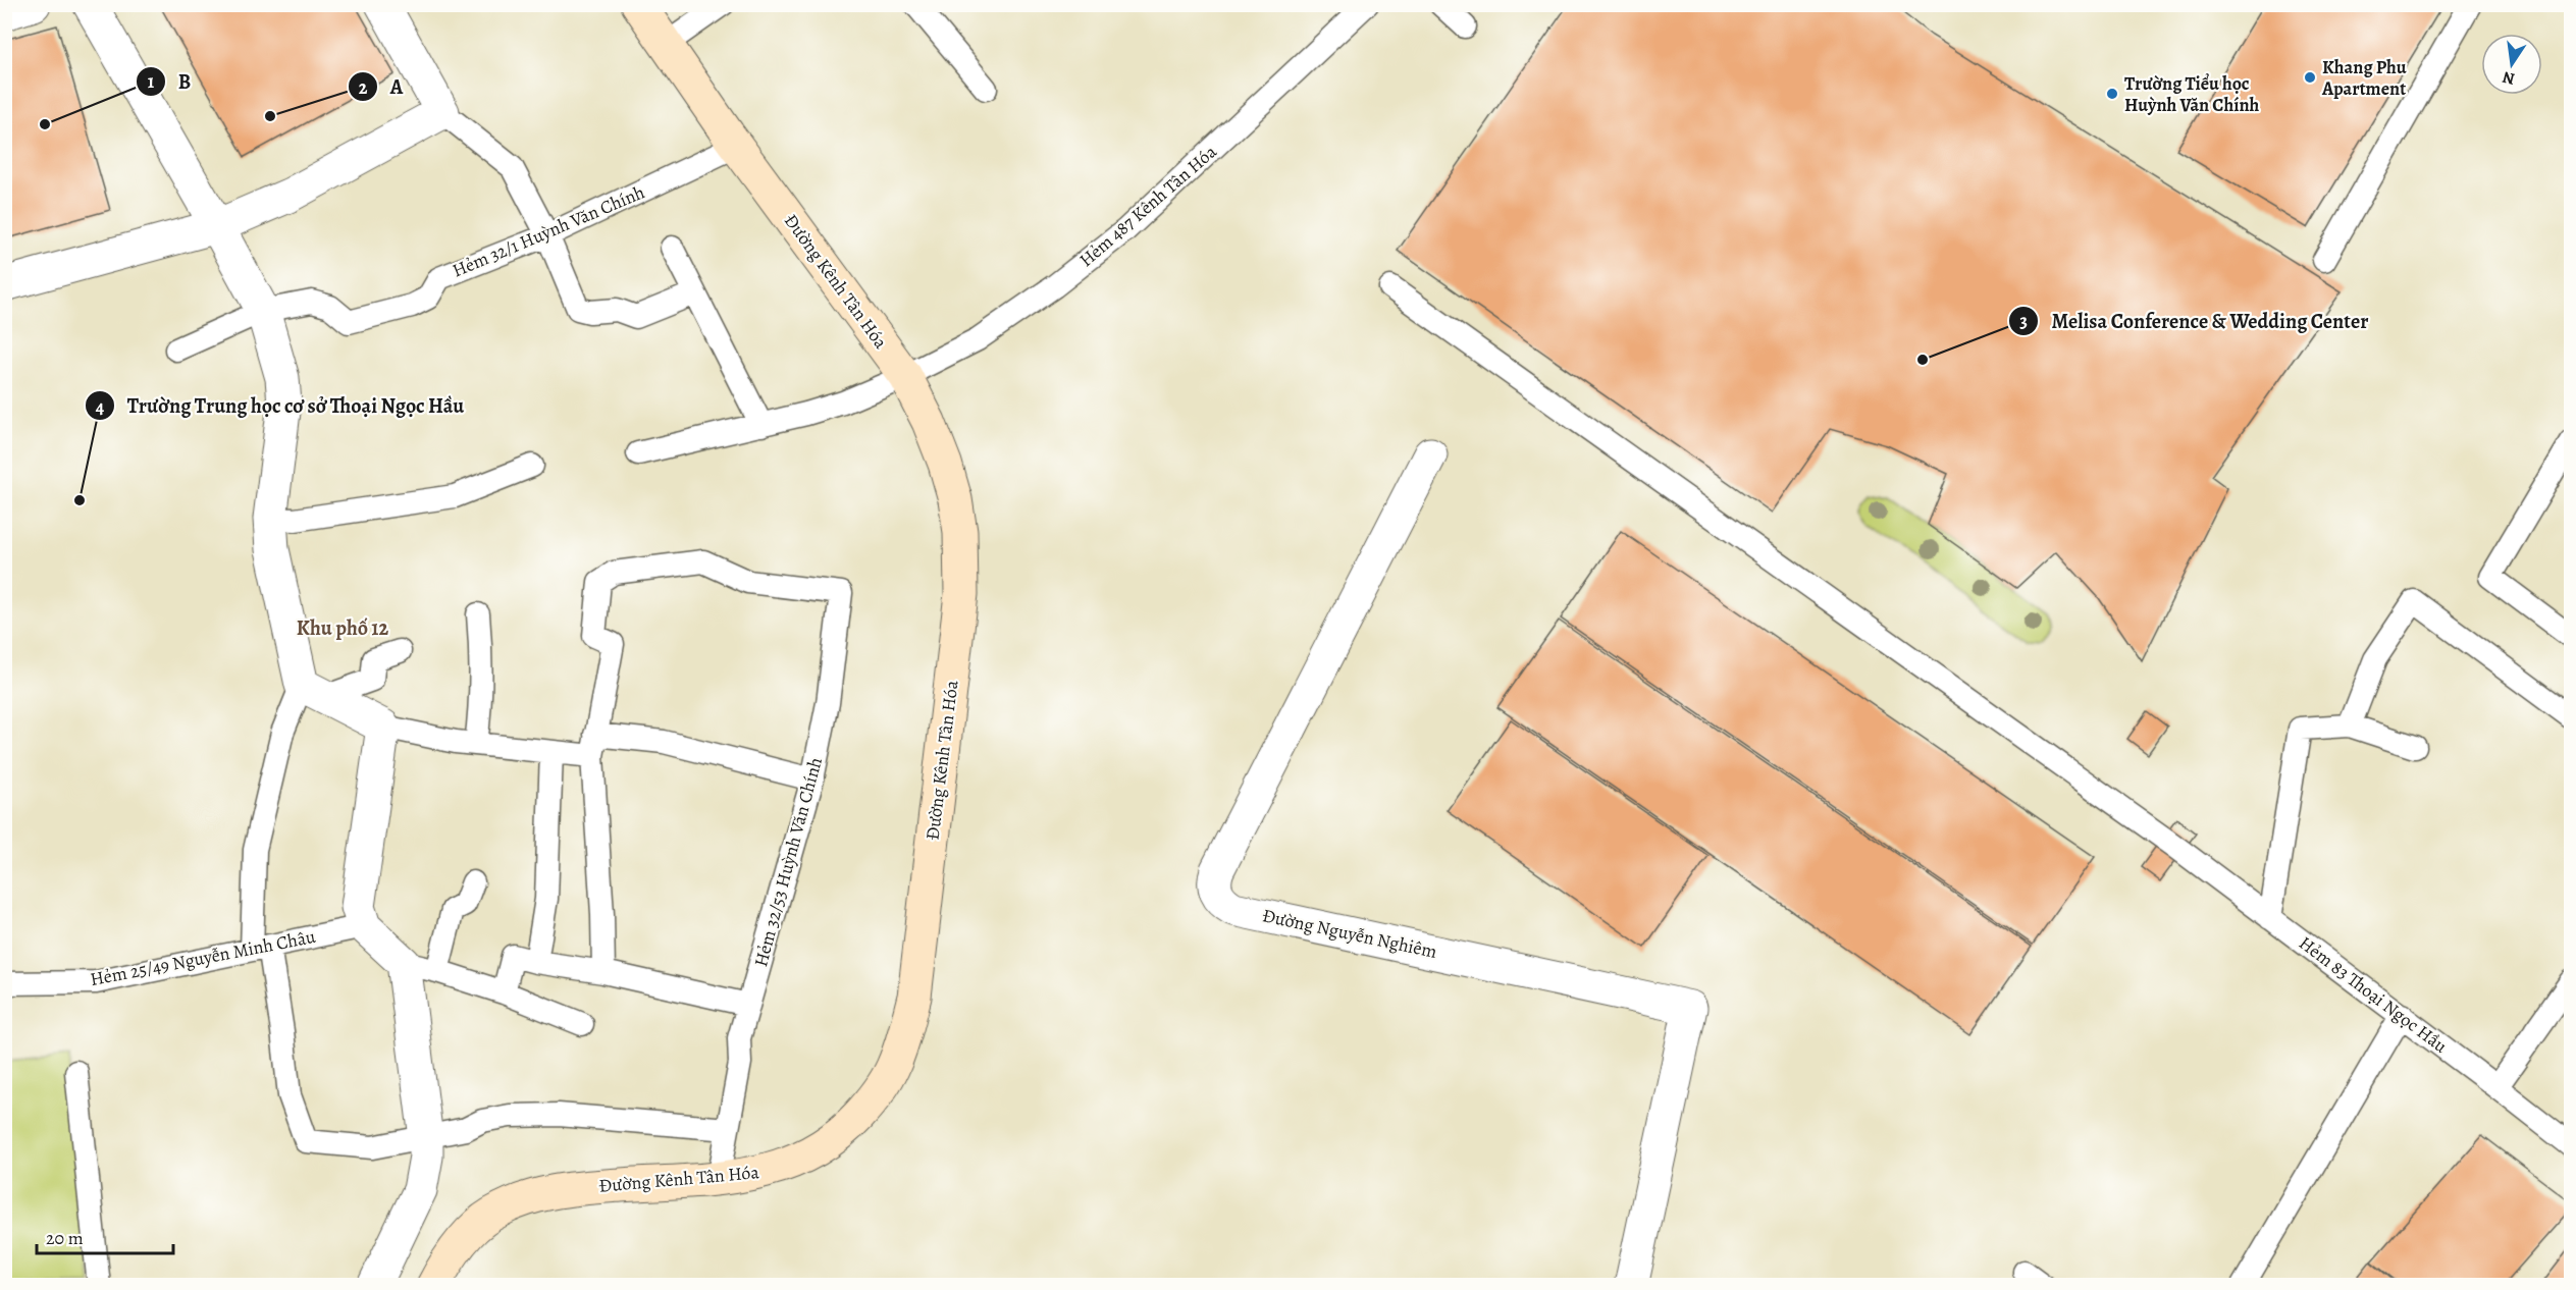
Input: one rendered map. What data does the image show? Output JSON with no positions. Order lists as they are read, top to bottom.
{
  "streets": {
    "street": ["Đường Kênh Tân Hóa", "Đường Nguyễn Nghiêm"],
    "lane": [
      "Hẻm 487 Kênh Tân Hóa",
      "Hẻm 32/1 Huỳnh Văn Chính",
      "Hẻm 32/53 Huỳnh Văn Chính",
      "Hẻm 25/49 Nguyễn Minh Châu",
      "Hẻm 83 Thoại Ngọc Hầu"
    ]
  },
  "crossings": [
    ["Hẻm 487 Kênh Tân Hóa", "Đường Kênh Tân Hóa"],
    ["Hẻm 32/1 Huỳnh Văn Chính", "Đường Kênh Tân Hóa"],
    ["Đường Kênh Tân Hóa", "Hẻm 32/53 Huỳnh Văn Chính"]
  ],
  "districts": ["Khu phố 12"],
  "places": [
    "Khang Phu Apartment",
    "Trường Tiểu học Huỳnh Văn Chính",
    "A",
    "B",
    "Melisa Conference & Wedding Center",
    "Trường Trung học cơ sở Thoại Ngọc Hầu"
  ],
  "scale_bar": "20 m",
  "north": "bottom"
}
